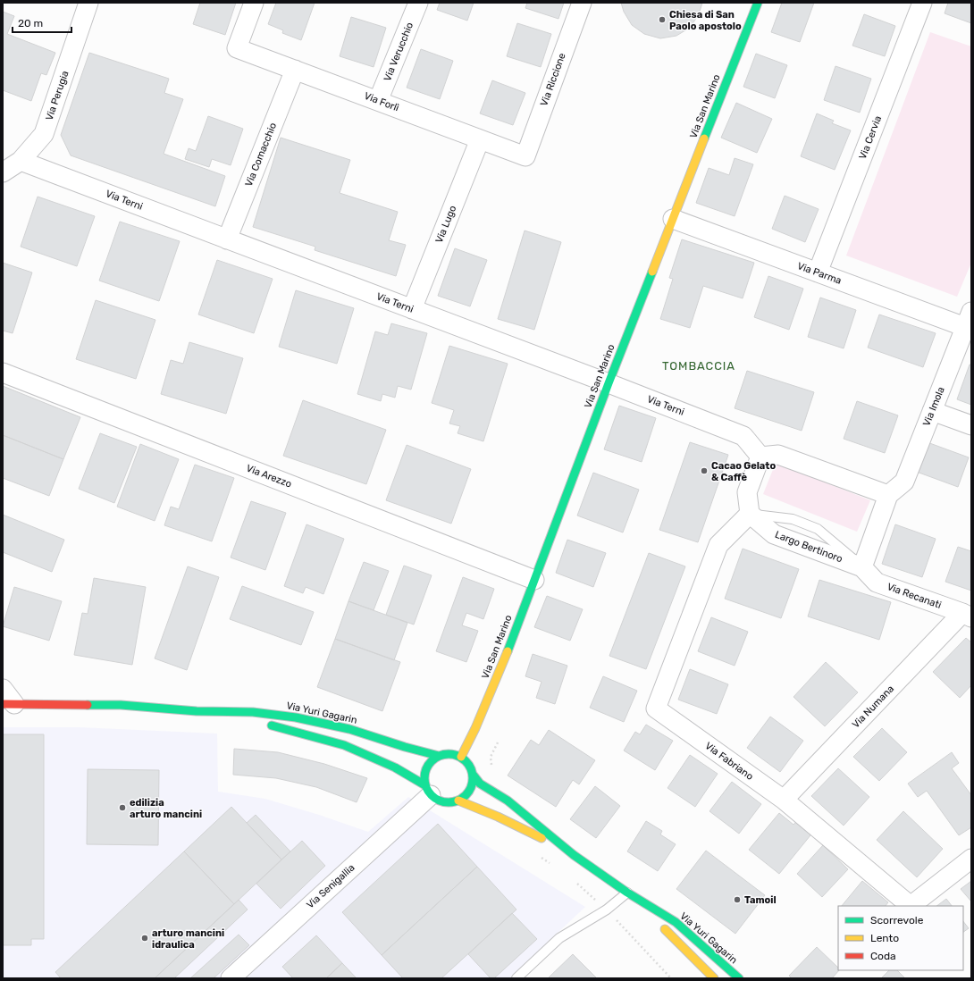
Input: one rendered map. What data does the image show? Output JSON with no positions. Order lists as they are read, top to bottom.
{
  "streets": {
    "main road": ["Via San Marino", "Via Yuri Gagarin"],
    "street": [
      "Via Verucchio",
      "Via Riccione",
      "Via Perugia",
      "Via Forlì",
      "Via Cervia",
      "Via Comacchio",
      "Via Terni",
      "Via Lugo",
      "Via Parma",
      "Via Imola",
      "Via Arezzo",
      "Largo Bertinoro",
      "Via Recanati",
      "Via Numana",
      "Via Fabriano",
      "Via Senigallia"
    ]
  },
  "crossings": [
    ["Via Verucchio", "Via Forlì"],
    ["Via Riccione", "Via Forlì"],
    ["Via Perugia", "Via Terni"],
    ["Via Forlì", "Via Comacchio"],
    ["Via Forlì", "Via Lugo"],
    ["Via San Marino", "Via Terni"],
    ["Via San Marino", "Via Parma"],
    ["Via San Marino", "Via Arezzo"],
    ["Via San Marino", "Via Yuri Gagarin"],
    ["Via San Marino", "Via Senigallia"],
    ["Via Cervia", "Via Parma"],
    ["Via Comacchio", "Via Terni"],
    ["Via Terni", "Via Lugo"],
    ["Via Parma", "Via Imola"],
    ["Largo Bertinoro", "Via Recanati"],
    ["Largo Bertinoro", "Via Fabriano"],
    ["Via Recanati", "Via Numana"],
    ["Via Numana", "Via Fabriano"],
    ["Via Yuri Gagarin", "Via Senigallia"]
  ],
  "districts": ["TOMBACCIA"],
  "places": [
    "Chiesa di San Paolo apostolo",
    "Cacao Gelato & Caffè",
    "edilizia arturo mancini",
    "Tamoil",
    "arturo mancini idraulica"
  ],
  "legend": ["Scorrevole", "Lento", "Coda"],
  "scale_bar": "20 m"
}
